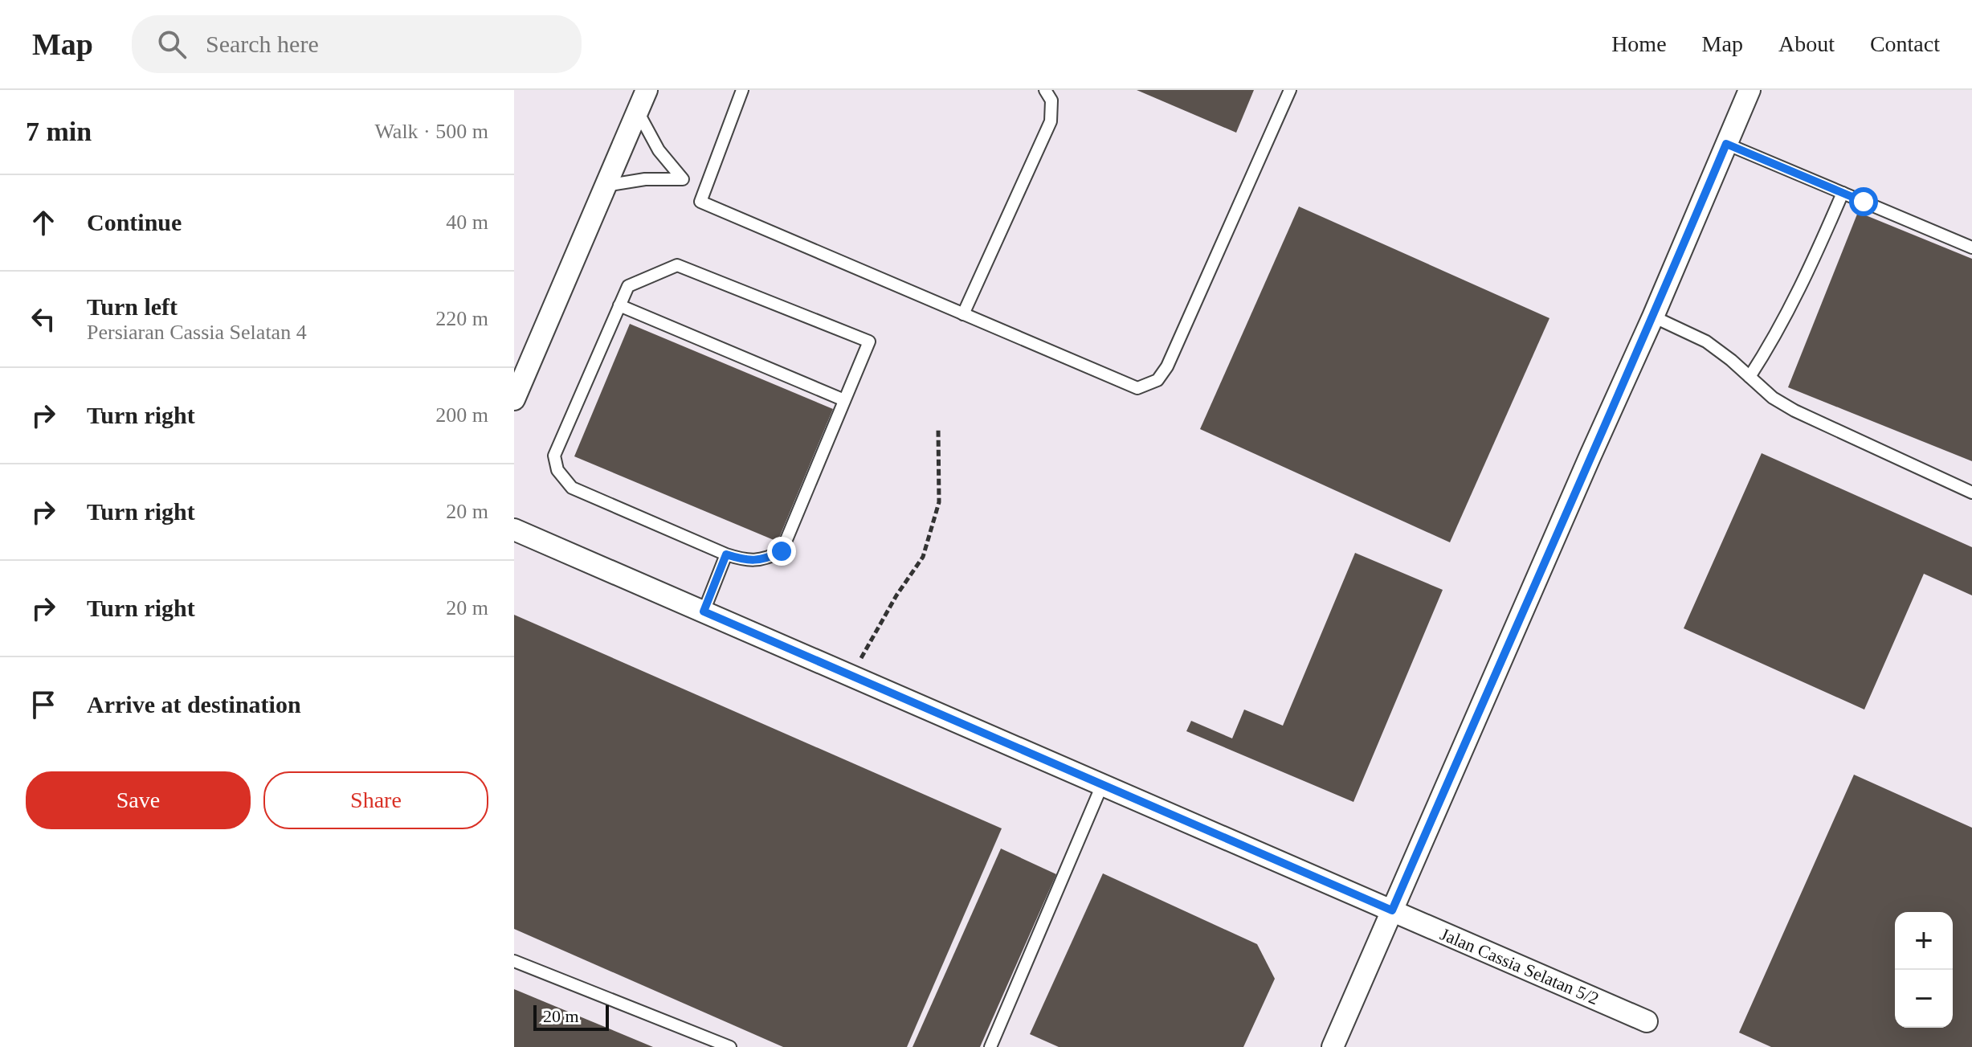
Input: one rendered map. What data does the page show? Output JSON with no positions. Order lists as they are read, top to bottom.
{
  "streets": {
    "street": ["Jalan Cassia Selatan 5/2"]
  },
  "scale_bar": "20 m",
  "page": {
    "header": "Map",
    "search": "Search here",
    "nav": [
      "Home",
      "Map",
      "About",
      "Contact"
    ],
    "heading": ["7 min", "Walk · 500 m"],
    "list": [
      ["Continue", "40 m"],
      ["Turn left", "Persiaran Cassia Selatan 4", "220 m"],
      ["Turn right", "200 m"],
      ["Turn right", "20 m"],
      ["Turn right", "20 m"],
      "Arrive at destination"
    ],
    "buttons": ["Save", "Share"],
    "map_buttons": ["+", "−"],
    "scale": "20 m"
  }
}
